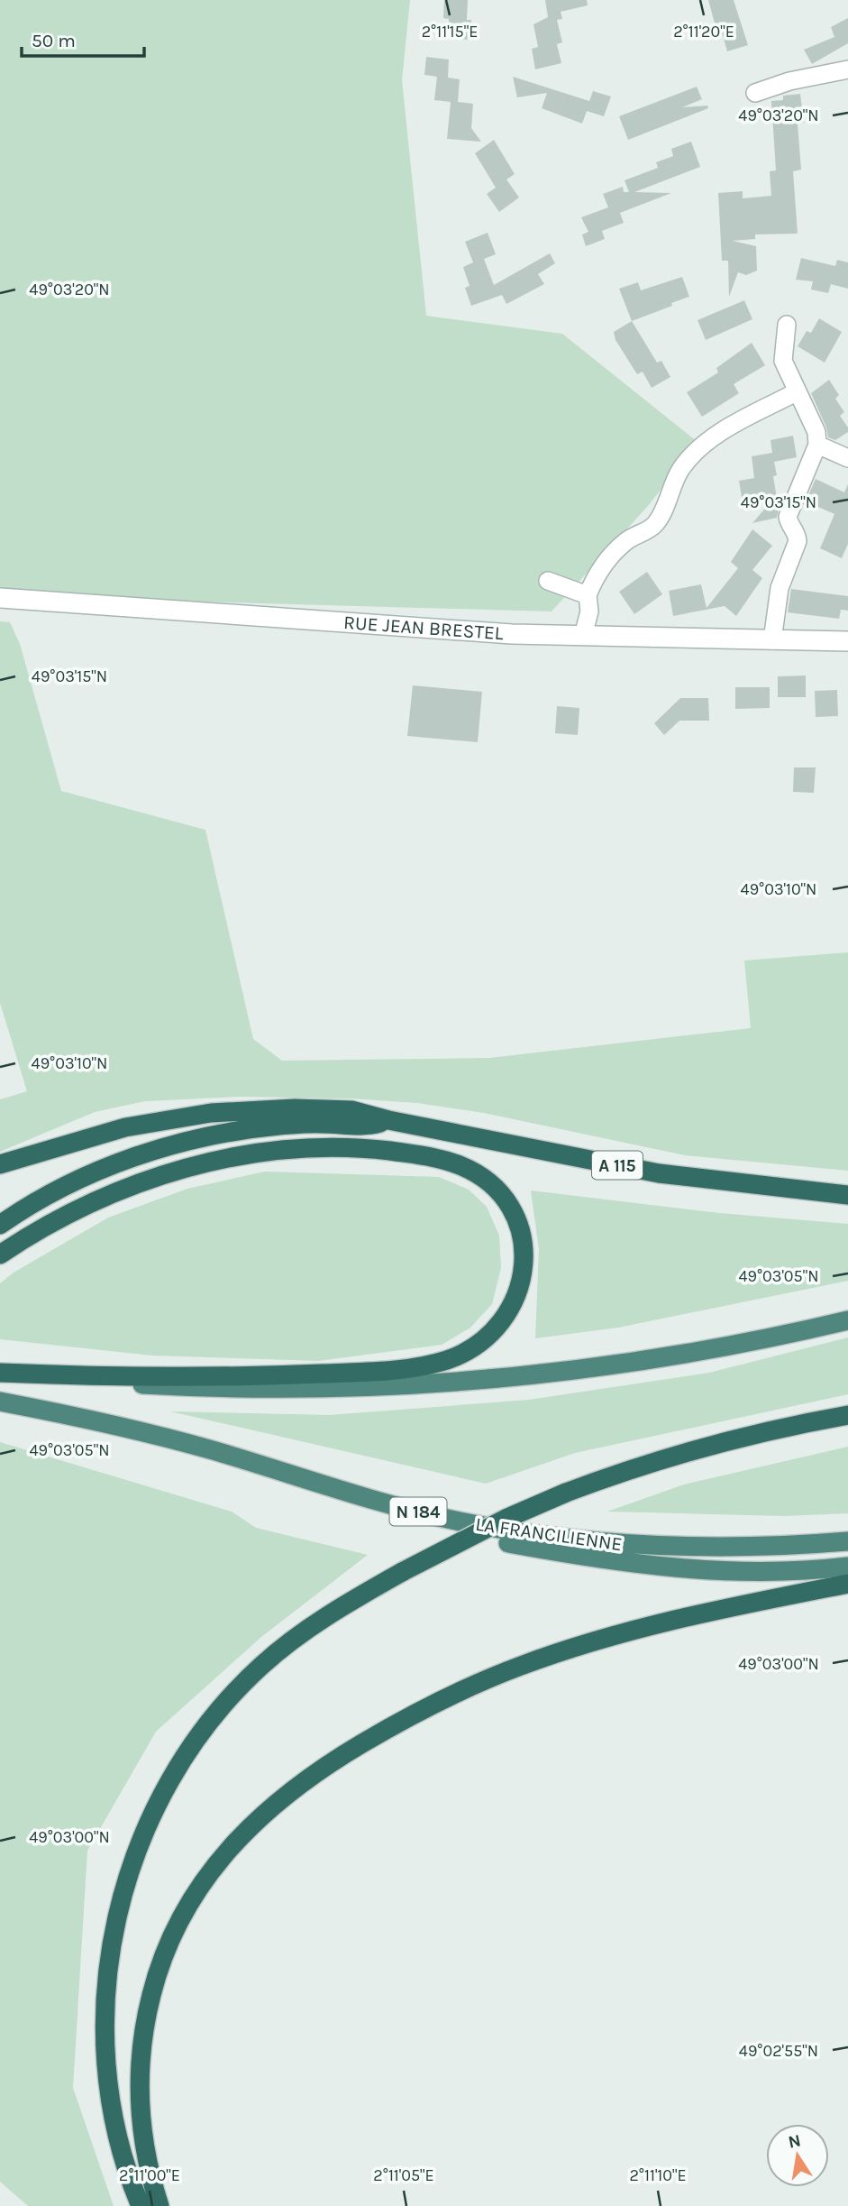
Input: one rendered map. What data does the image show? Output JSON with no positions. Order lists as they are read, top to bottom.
{
  "streets": {
    "highway": ["A 115", "N 184", "LA FRANCILIENNE"],
    "street": ["RUE JEAN BRESTEL"]
  },
  "scale_bar": "50 m",
  "north": "top",
  "coordinates": [
    "2°11'15\"E",
    "2°11'20\"E",
    "49°03'20\"N",
    "49°03'15\"N",
    "49°03'10\"N",
    "49°03'05\"N",
    "49°03'00\"N",
    "49°02'55\"N",
    "2°11'00\"E",
    "2°11'05\"E",
    "2°11'10\"E"
  ]
}
